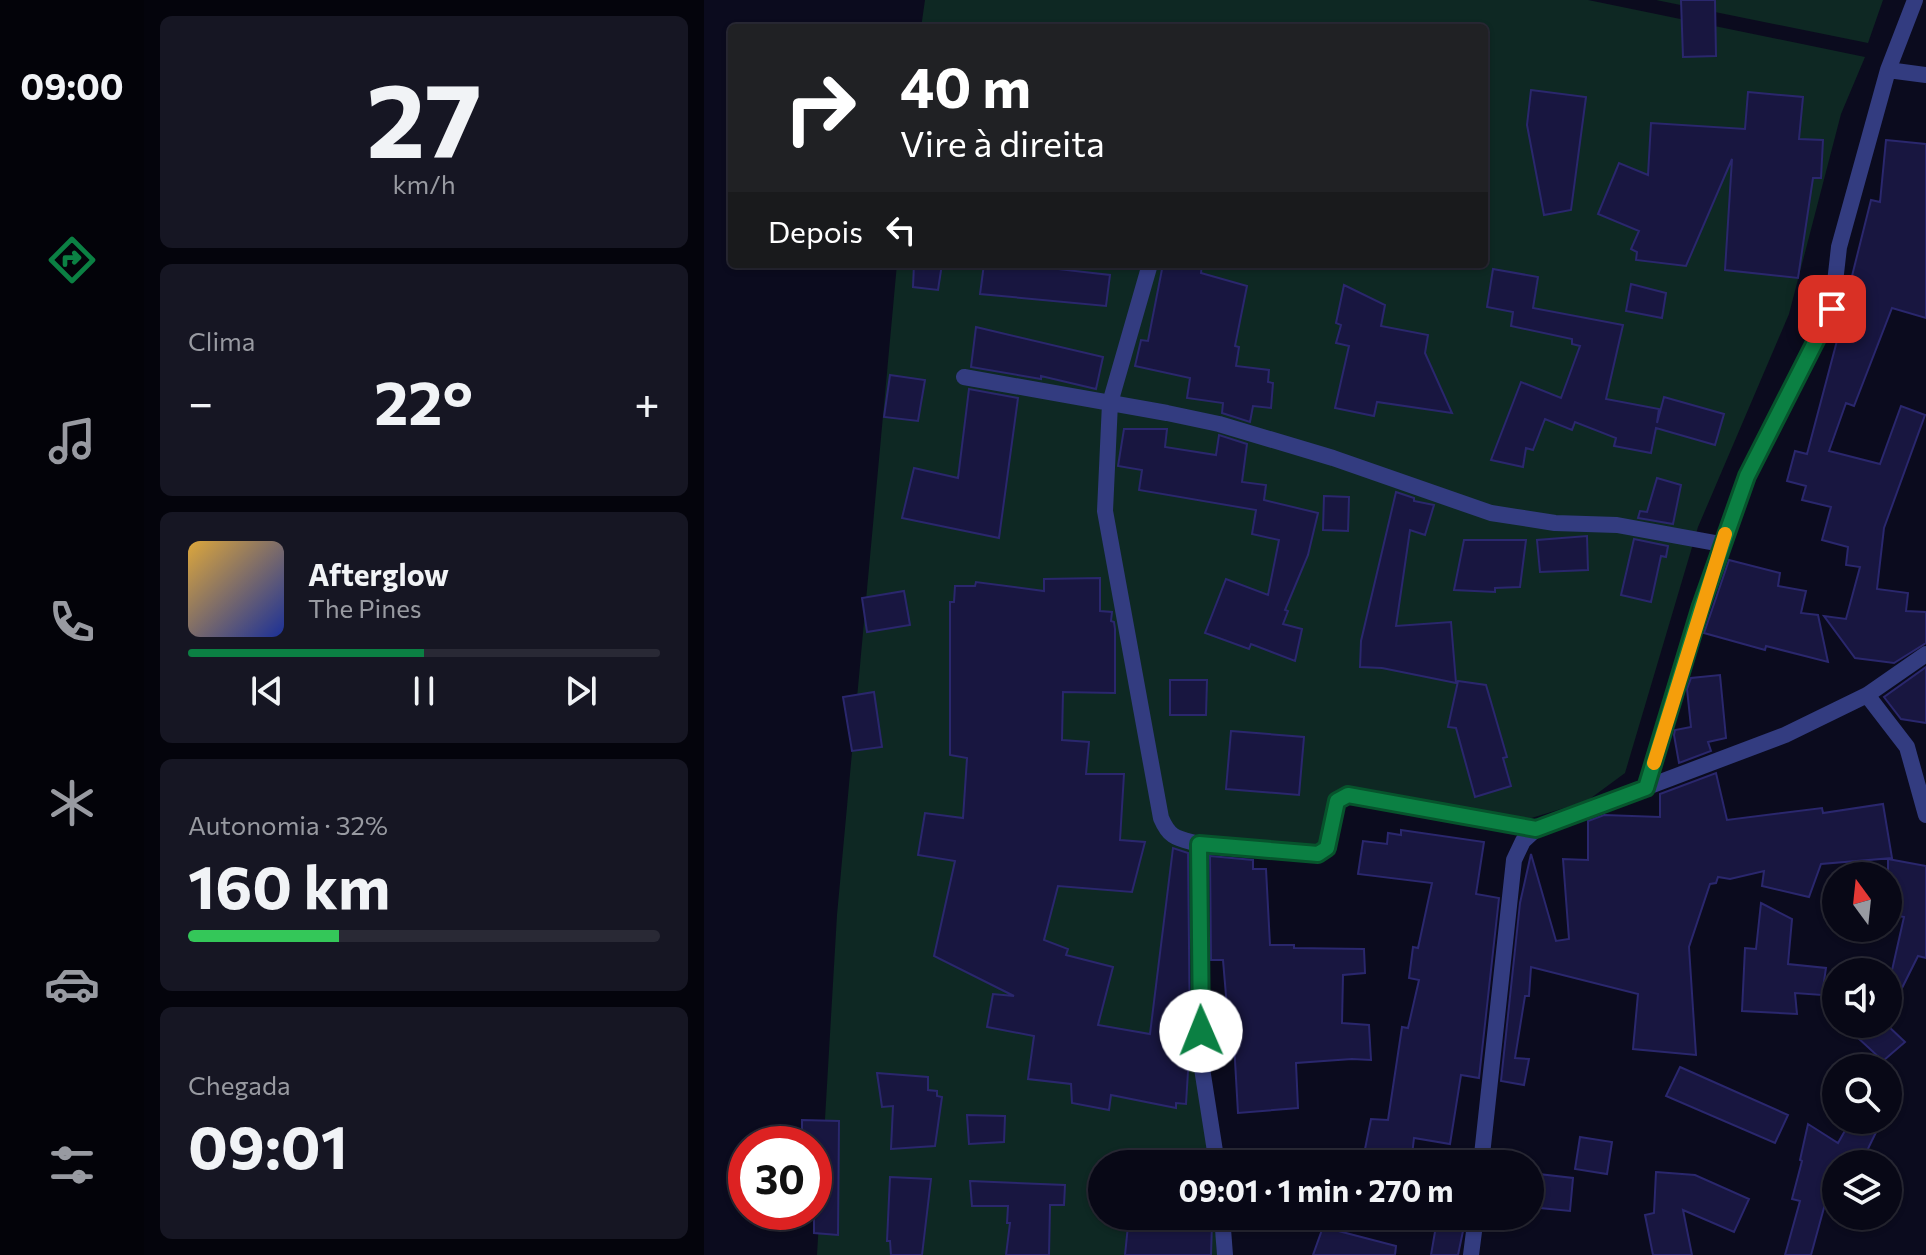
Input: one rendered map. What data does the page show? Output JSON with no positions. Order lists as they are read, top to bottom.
{
  "north": "top",
  "page": {
    "tabs": "09:00",
    "tile": [
      ["27", "km/h"],
      "Clima",
      ["Autonomia · 32%", "160 km"],
      ["Chegada", "09:01"]
    ],
    "turn": ["40 m", "Vire à direita"],
    "then": "Depois",
    "heat": ["−", "22°", "+"],
    "song": ["Afterglow", "The Pines"],
    "limit": "30",
    "trip": "09:01 · 1 min · 270 m"
  }
}
